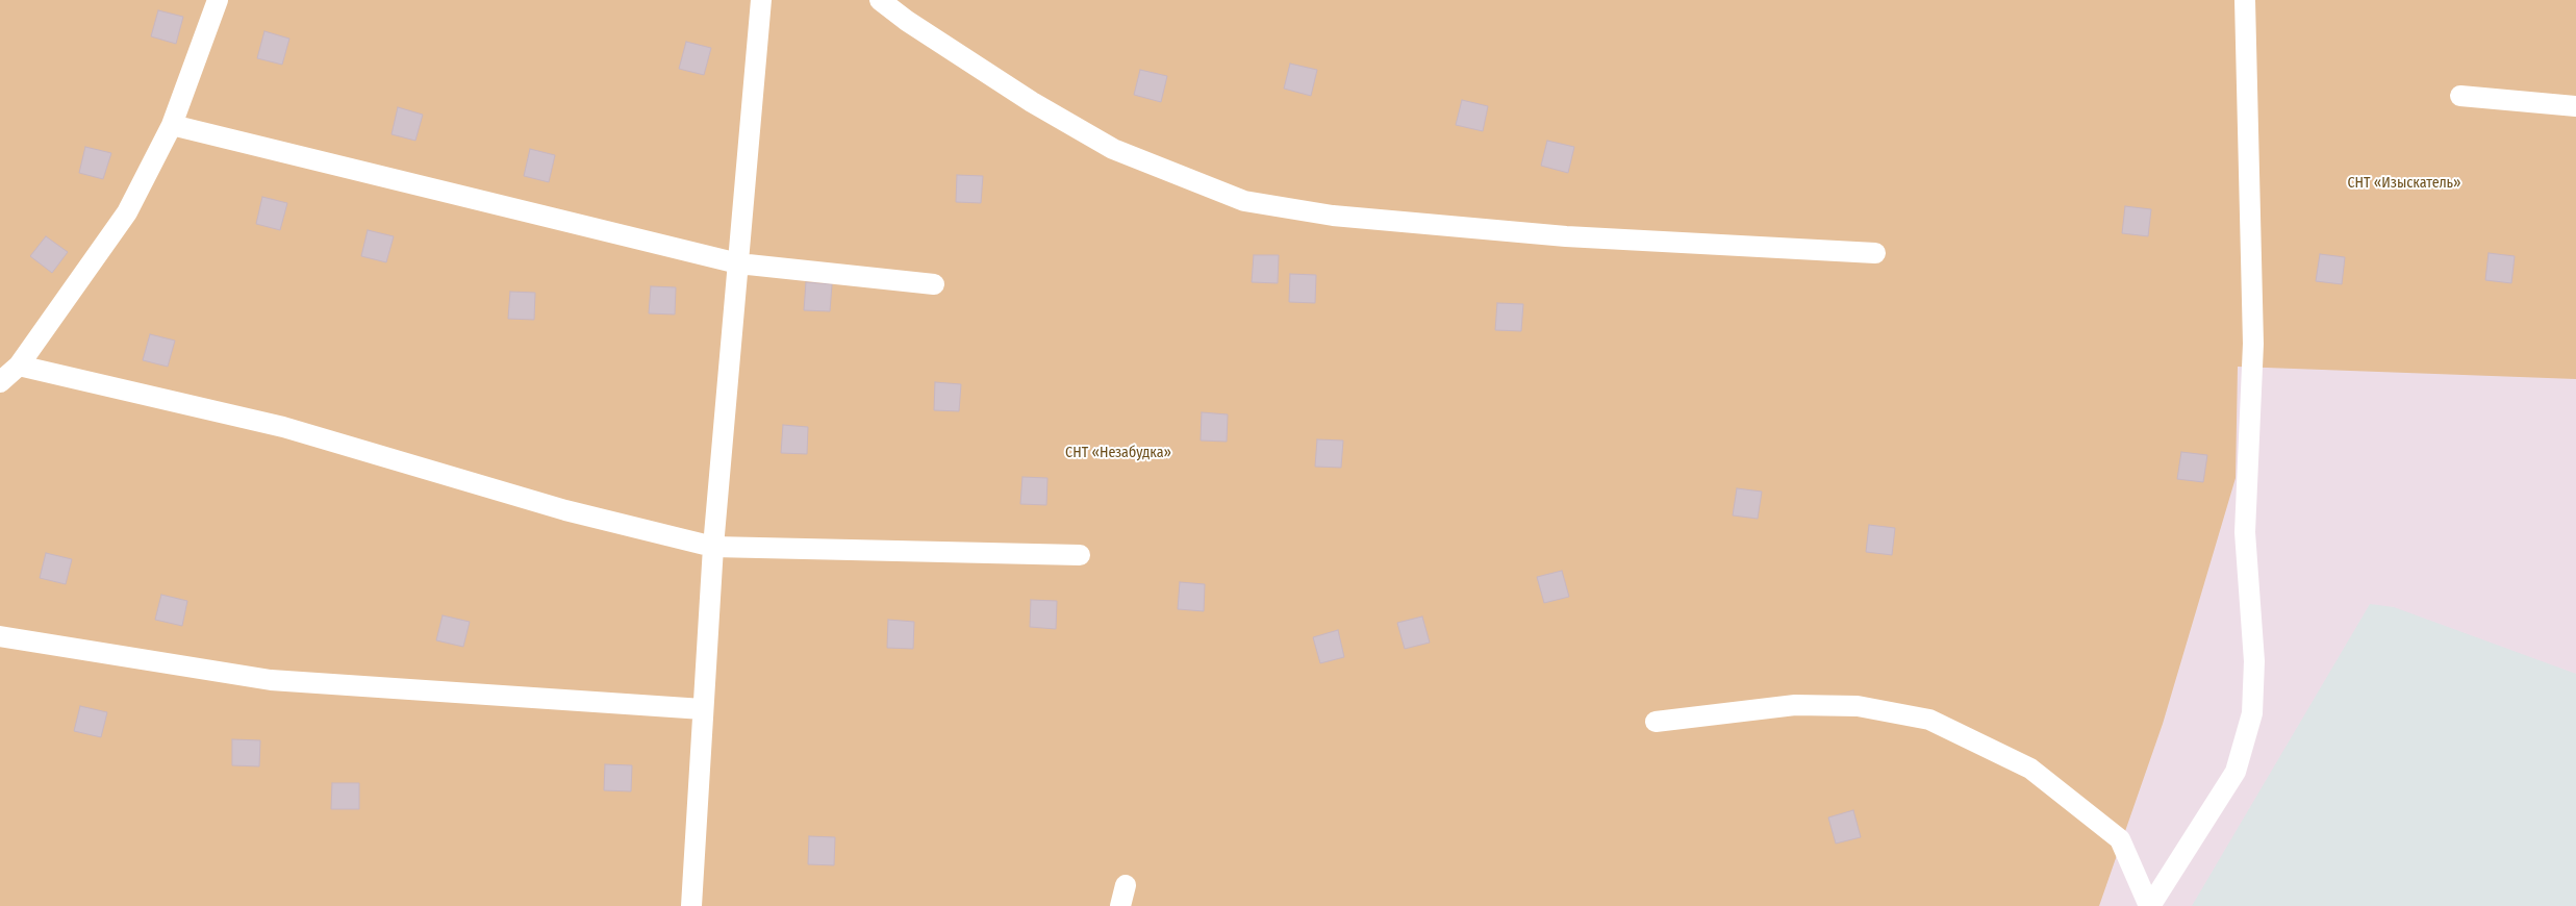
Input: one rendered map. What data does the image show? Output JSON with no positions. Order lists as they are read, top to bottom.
{
  "parks": ["СНТ «Изыскатель»", "СНТ «Незабудка»"]
}
